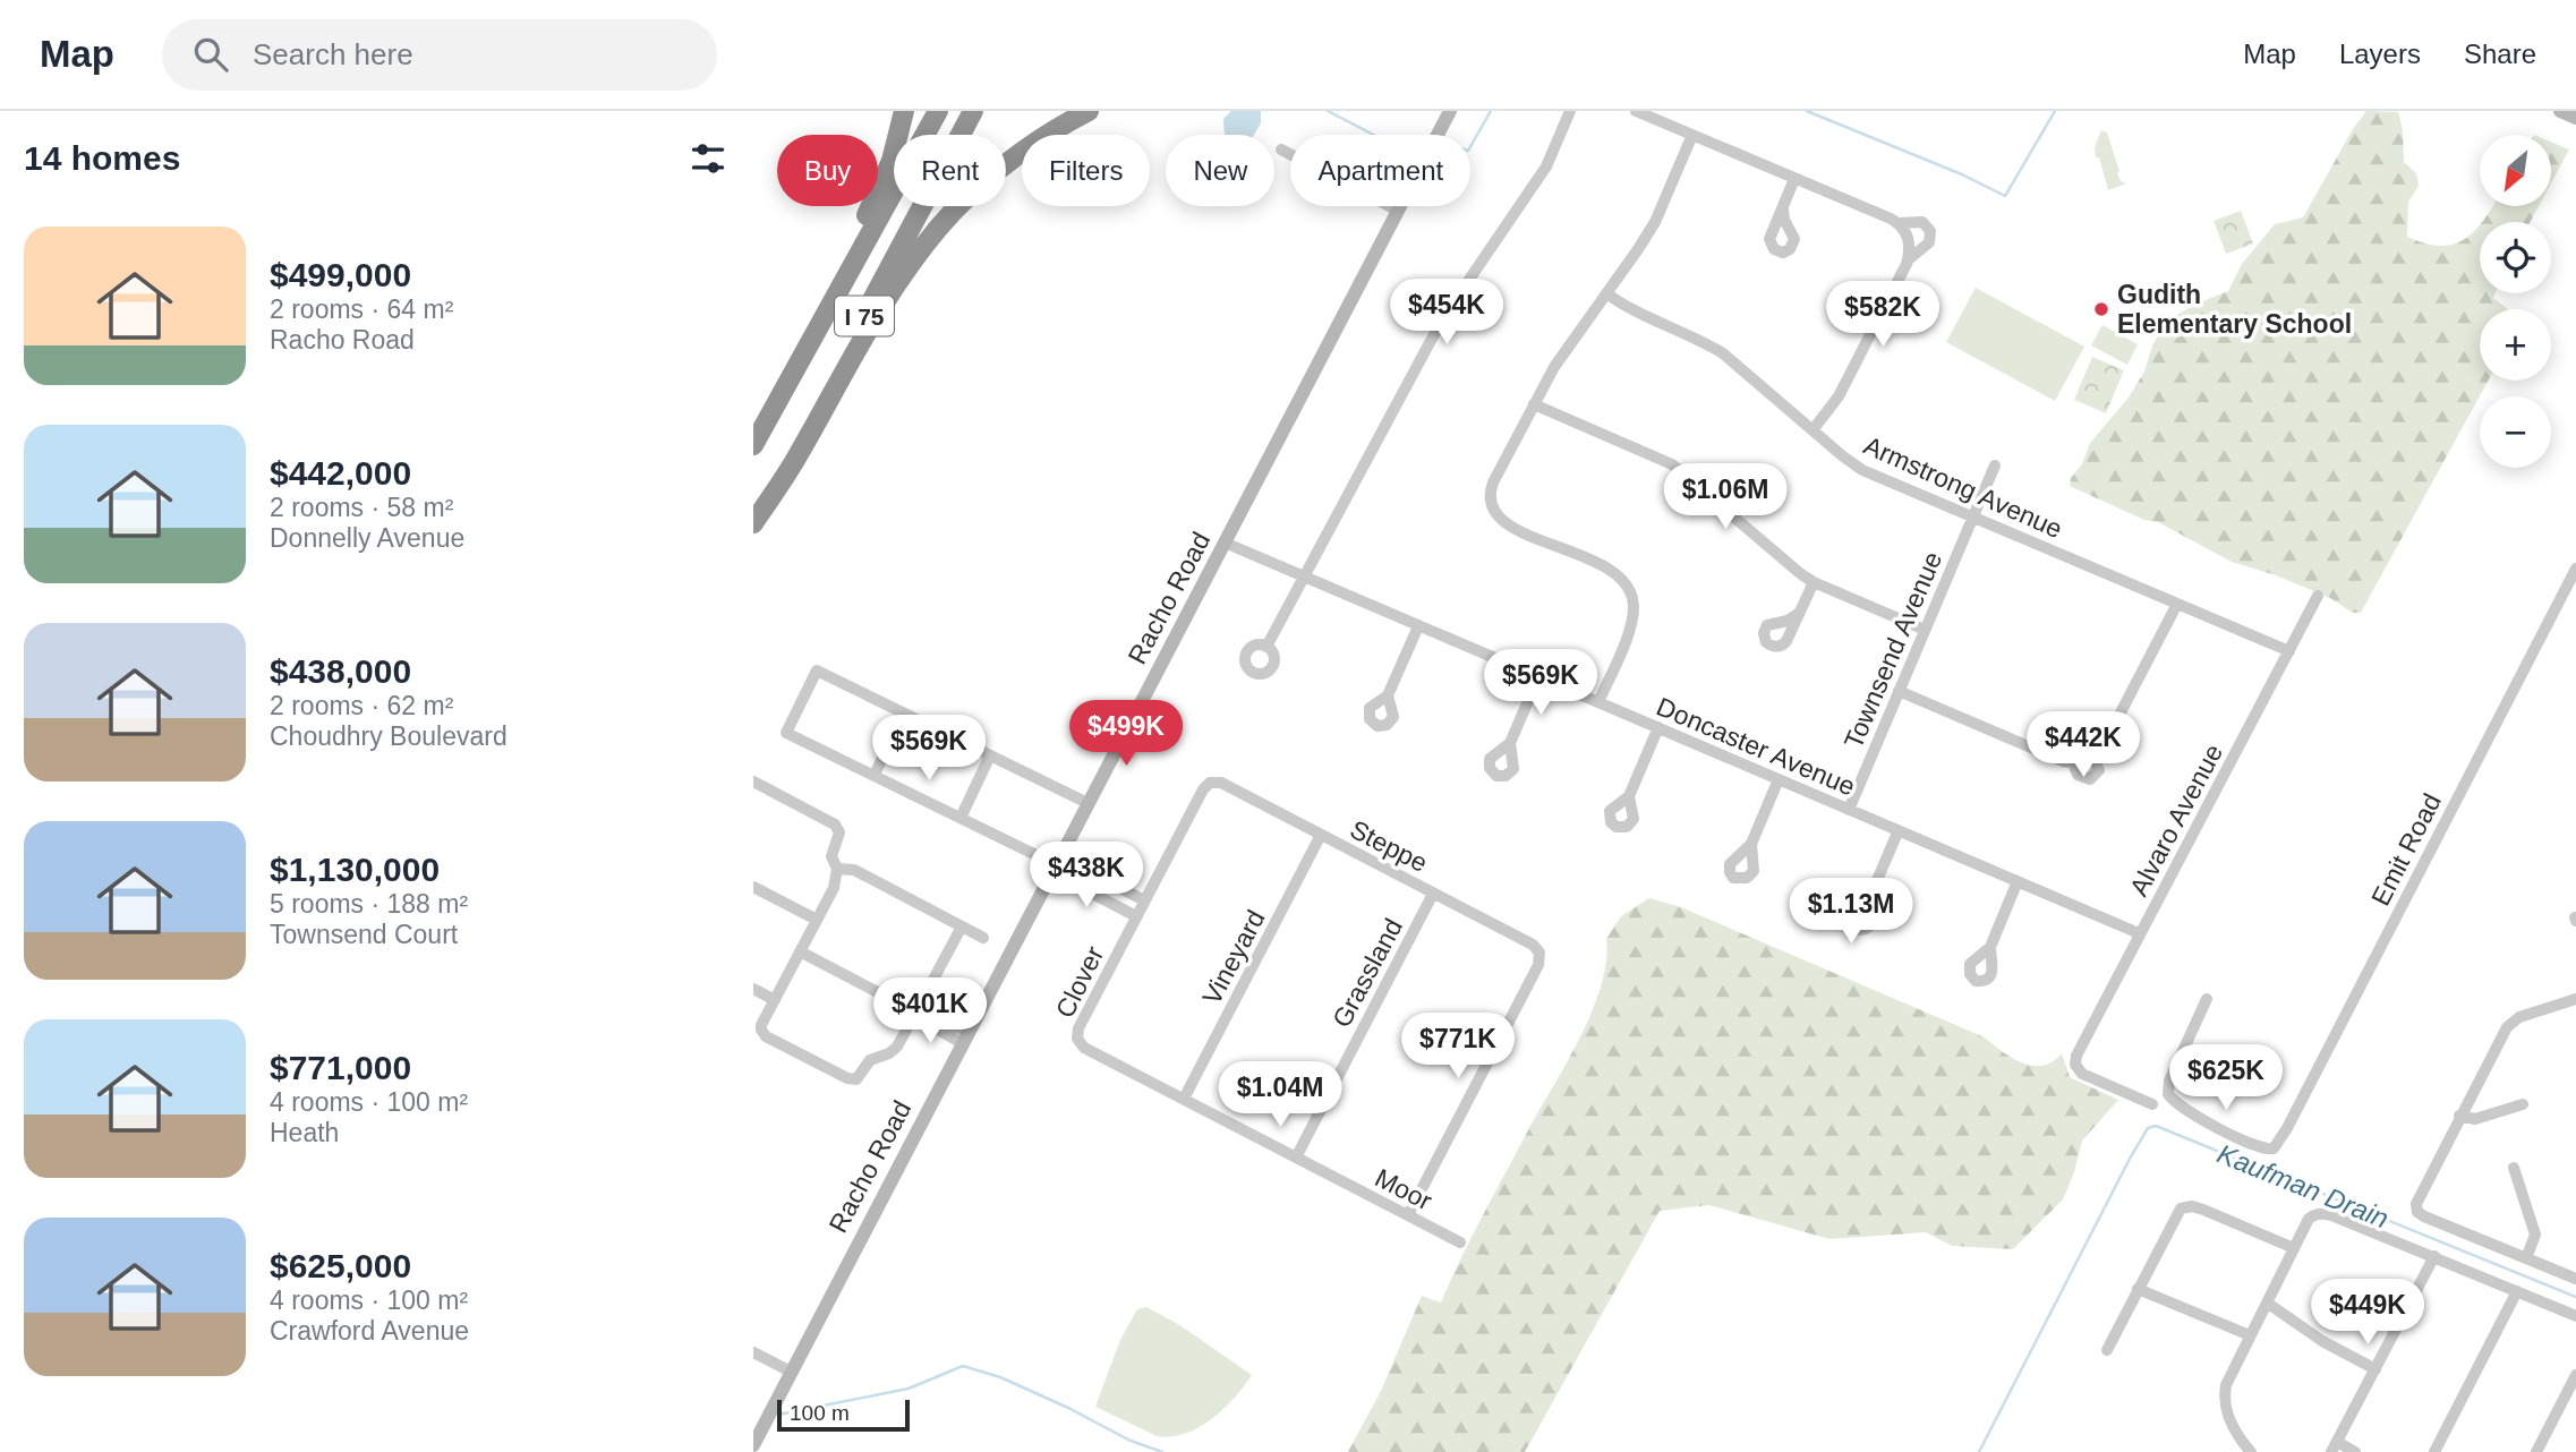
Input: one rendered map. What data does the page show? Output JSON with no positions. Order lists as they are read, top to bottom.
{
  "streets": {
    "highway": ["I 75"],
    "street": [
      "Armstrong Avenue",
      "Racho Road",
      "Townsend Avenue",
      "Doncaster Avenue",
      "Alvaro Avenue",
      "Steppe",
      "Emit Road",
      "Vineyard",
      "Grassland",
      "Clover",
      "Moor"
    ]
  },
  "crossings": [
    ["Armstrong Avenue", "Townsend Avenue"],
    ["Armstrong Avenue", "Alvaro Avenue"],
    ["Racho Road", "Doncaster Avenue"],
    ["Townsend Avenue", "Doncaster Avenue"],
    ["Doncaster Avenue", "Alvaro Avenue"],
    ["Steppe", "Vineyard"],
    ["Steppe", "Grassland"],
    ["Steppe", "Clover"],
    ["Steppe", "Moor"],
    ["Vineyard", "Moor"],
    ["Grassland", "Moor"],
    ["Clover", "Moor"]
  ],
  "water": ["Kaufman Drain"],
  "places": ["Gudith Elementary School"],
  "scale_bar": "100 m",
  "north": "bottom left",
  "page": {
    "header": "Map",
    "search": "Search here",
    "nav": ["Map", "Layers", "Share"],
    "heading": "14 homes",
    "map_buttons": ["+", "−"],
    "chip": [
      "Buy",
      "Rent",
      "Filters",
      "New",
      "Apartment"
    ],
    "list": [
      {
        "name": "$499,000",
        "note": "2 rooms · 64 m² · Racho Road"
      },
      {
        "name": "$442,000",
        "note": "2 rooms · 58 m² · Donnelly Avenue"
      },
      {
        "name": "$438,000",
        "note": "2 rooms · 62 m² · Choudhry Boulevard"
      },
      {
        "name": "$1,130,000",
        "note": "5 rooms · 188 m² · Townsend Court"
      },
      {
        "name": "$771,000",
        "note": "4 rooms · 100 m² · Heath"
      },
      {
        "name": "$625,000",
        "note": "4 rooms · 100 m² · Crawford Avenue"
      }
    ],
    "price": [
      "$454K",
      "$582K",
      "$1.06M",
      "$569K",
      "$499K",
      "$442K",
      "$569K",
      "$438K",
      "$1.13M",
      "$401K",
      "$771K",
      "$625K",
      "$1.04M",
      "$449K"
    ],
    "scale": "100 m"
  }
}
